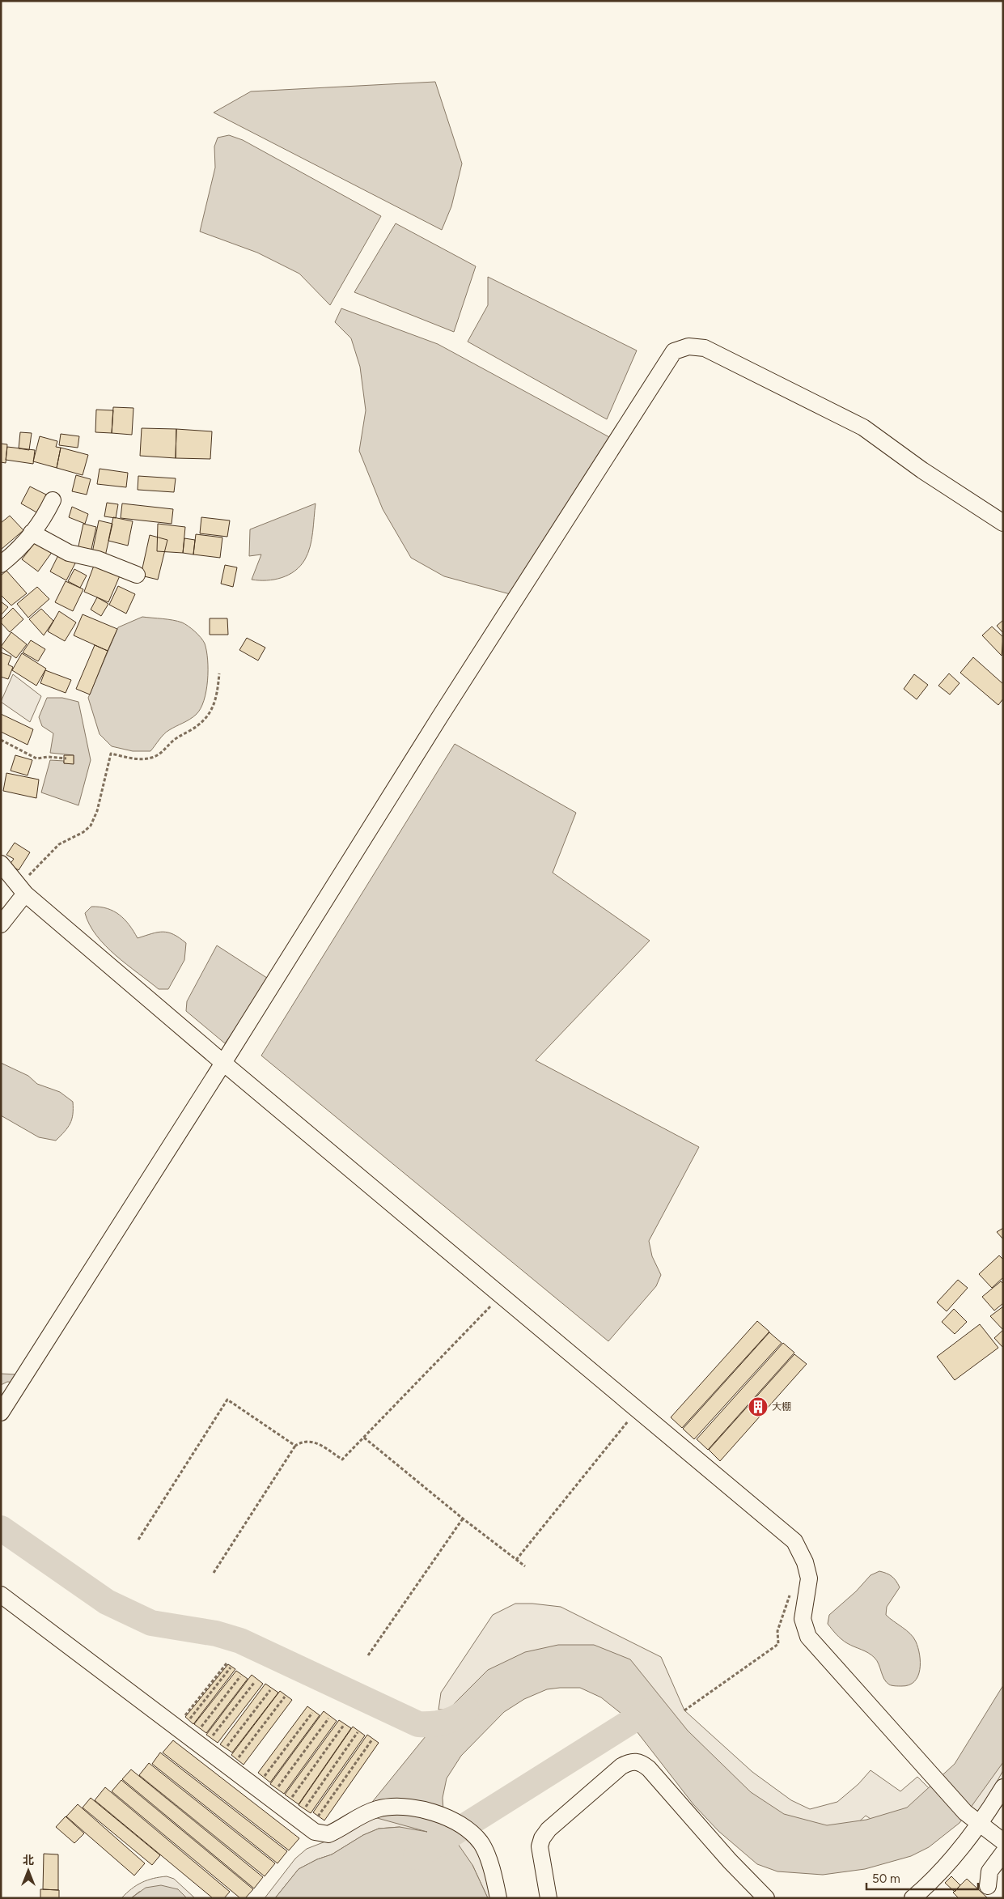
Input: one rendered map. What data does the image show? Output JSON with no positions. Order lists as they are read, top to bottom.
{
  "places": {
    "building": ["大棚"]
  },
  "scale_bar": "50 m",
  "north": "top"
}
